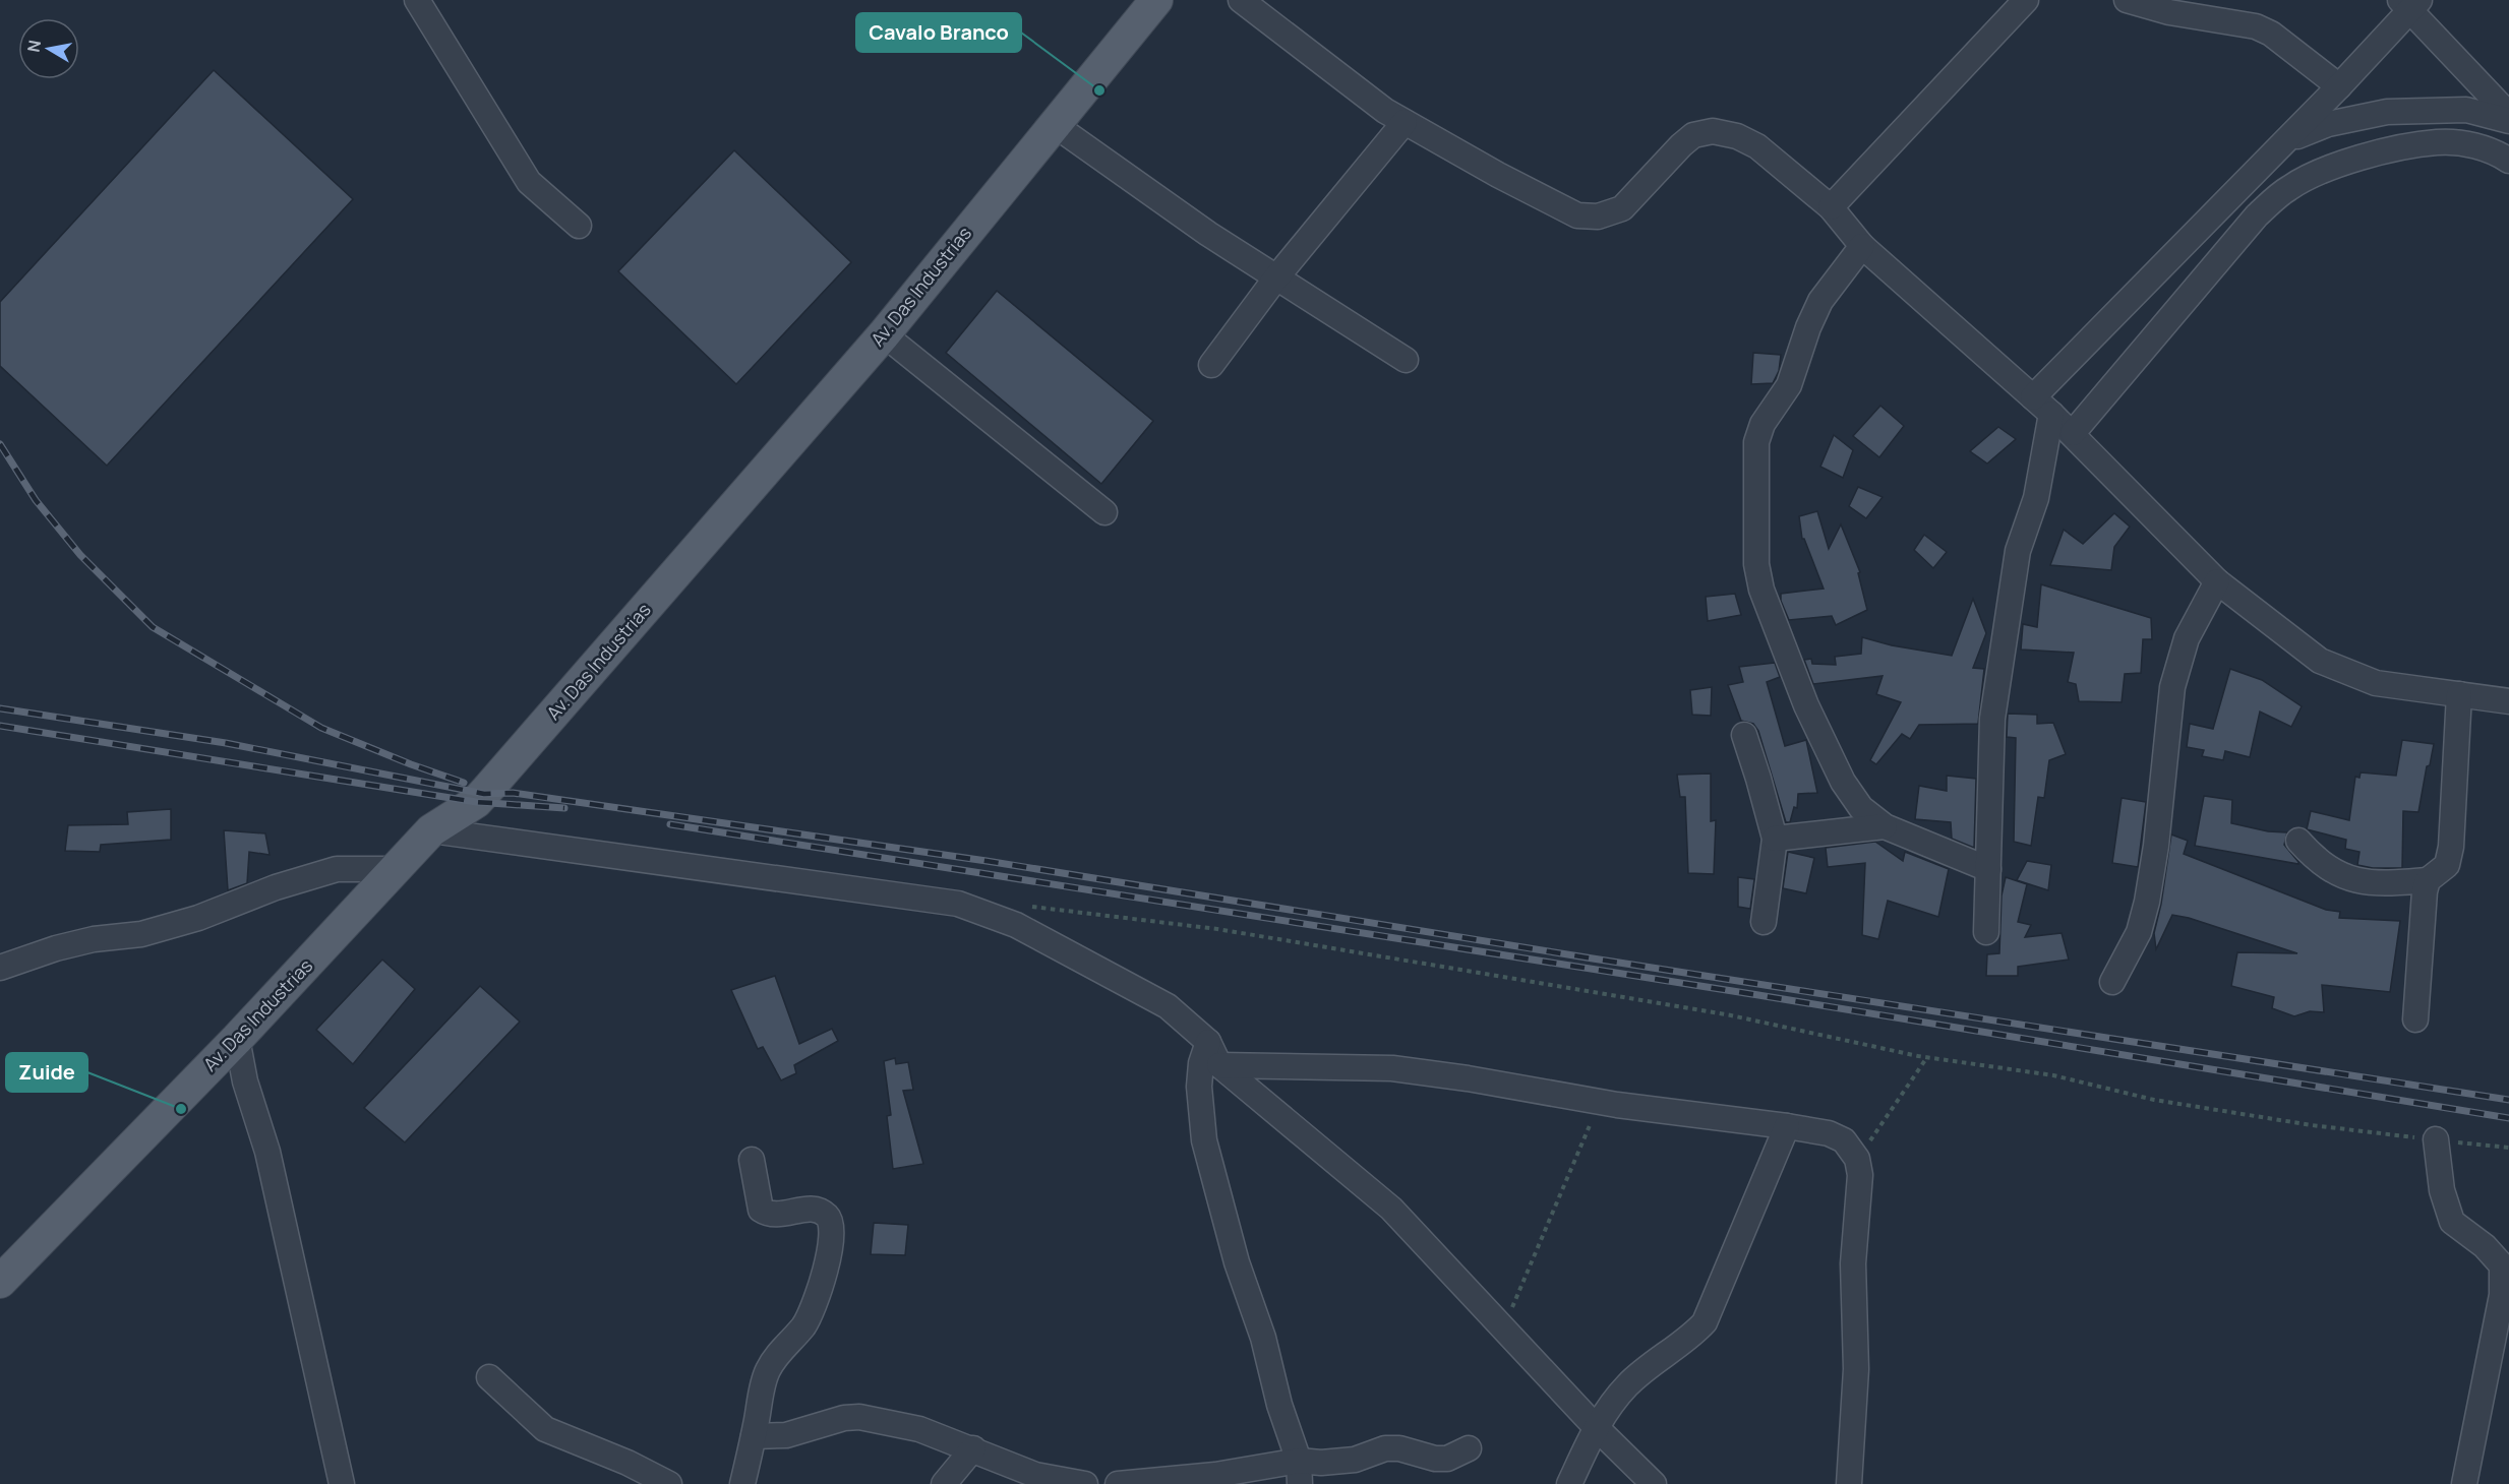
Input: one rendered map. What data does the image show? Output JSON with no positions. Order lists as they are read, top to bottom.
{
  "streets": {
    "main road": ["Av. Das Industrias"]
  },
  "places": ["Cavalo Branco", "Zuide"],
  "north": "left"
}
